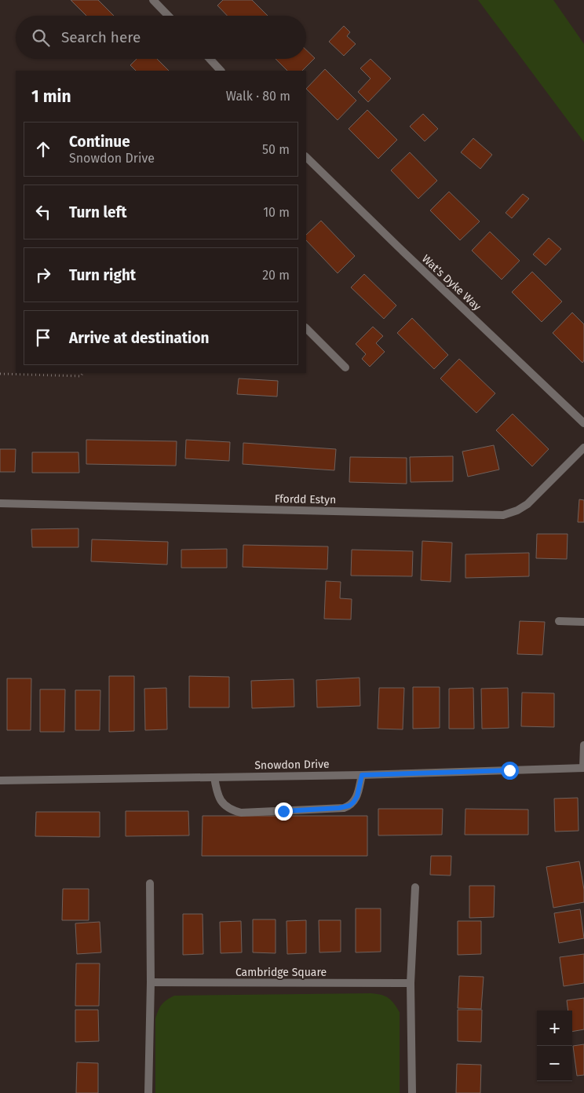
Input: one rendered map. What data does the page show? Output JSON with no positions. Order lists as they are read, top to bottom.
{
  "streets": {
    "street": [
      "Wat's Dyke Way",
      "Ffordd Estyn",
      "Snowdon Drive",
      "Cambridge Square"
    ]
  },
  "page": {
    "search": "Search here",
    "heading": ["1 min", "Walk · 80 m"],
    "list": [
      ["Continue", "Snowdon Drive", "50 m"],
      ["Turn left", "10 m"],
      ["Turn right", "20 m"],
      "Arrive at destination"
    ],
    "map_buttons": ["+", "−"]
  }
}
